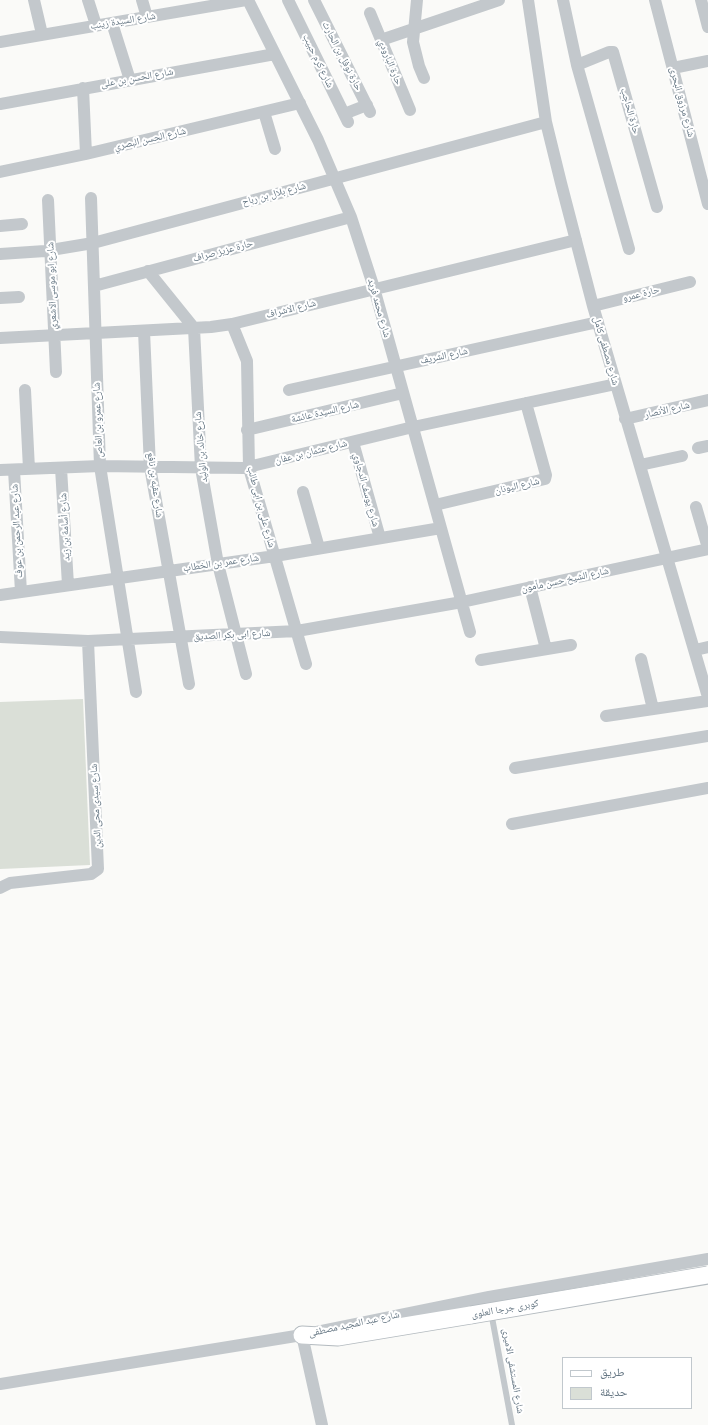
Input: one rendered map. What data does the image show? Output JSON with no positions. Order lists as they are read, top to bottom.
{
  "streets": {
    "street": [
      "شارع السيدة زينب",
      "حارة نوفل بن الحارث",
      "شارع كرم حبيب",
      "حارة البارودي",
      "شارع الحسن بن على",
      "شارع مرزوق البحرى",
      "حارة الحاجب",
      "شارع الحسن البصري",
      "شارع بلال بن رباح",
      "حارة عزيز صراف",
      "شارع ابو موسى الاشعري",
      "حارة عمرو",
      "شارع محمد فريد",
      "شارع الاشراف",
      "شارع مصطفى كامل",
      "شارع الشريف",
      "شارع الأنصار",
      "شارع السيدة عائشة",
      "شارع عمرو بن العاص",
      "شارع خالد بن الوليد",
      "شارع عثمان بن عفان",
      "شارع عقبه بن نافع",
      "شارع اليونان",
      "شارع يوسف الدجاوي",
      "شارع على بن ابى طالب",
      "شارع أسامة بن زيد",
      "شارع عبد الرحمن بن عوف",
      "شارع عمر بن الخطاب",
      "شارع الشيخ حسن مأمون",
      "شارع ابى بكر الصديق",
      "شارع سيدى محى الدين",
      "كوبرى جرجا العلوى",
      "شارع عبد المجيد مصطفى"
    ],
    "lane": ["شارع المستشفى الاميرى"]
  },
  "crossings": [
    ["شارع السيدة زينب", "شارع محمد فريد"],
    ["حارة نوفل بن الحارث", "شارع كرم حبيب"],
    ["شارع الحسن بن على", "شارع محمد فريد"],
    ["شارع الحسن البصري", "شارع محمد فريد"],
    ["شارع بلال بن رباح", "شارع ابو موسى الاشعري"],
    ["شارع بلال بن رباح", "شارع محمد فريد"],
    ["شارع بلال بن رباح", "شارع مصطفى كامل"],
    ["شارع بلال بن رباح", "شارع عمرو بن العاص"],
    ["حارة عزيز صراف", "شارع محمد فريد"],
    ["حارة عزيز صراف", "شارع عمرو بن العاص"],
    ["شارع ابو موسى الاشعري", "شارع الاشراف"],
    ["حارة عمرو", "شارع مصطفى كامل"],
    ["شارع محمد فريد", "شارع الاشراف"],
    ["شارع محمد فريد", "شارع الشريف"],
    ["شارع محمد فريد", "شارع السيدة عائشة"],
    ["شارع محمد فريد", "شارع عثمان بن عفان"],
    ["شارع محمد فريد", "شارع اليونان"],
    ["شارع محمد فريد", "شارع عمر بن الخطاب"],
    ["شارع محمد فريد", "شارع الشيخ حسن مأمون"],
    ["شارع محمد فريد", "شارع ابى بكر الصديق"],
    ["شارع الاشراف", "شارع مصطفى كامل"],
    ["شارع الاشراف", "شارع عمرو بن العاص"],
    ["شارع الاشراف", "شارع خالد بن الوليد"],
    ["شارع الاشراف", "شارع عقبه بن نافع"],
    ["شارع الاشراف", "شارع على بن ابى طالب"],
    ["شارع مصطفى كامل", "شارع الشريف"],
    ["شارع مصطفى كامل", "شارع الأنصار"],
    ["شارع مصطفى كامل", "شارع عثمان بن عفان"],
    ["شارع مصطفى كامل", "شارع الشيخ حسن مأمون"],
    ["شارع السيدة عائشة", "شارع على بن ابى طالب"],
    ["شارع عمرو بن العاص", "شارع عثمان بن عفان"],
    ["شارع عمرو بن العاص", "شارع عمر بن الخطاب"],
    ["شارع عمرو بن العاص", "شارع ابى بكر الصديق"],
    ["شارع خالد بن الوليد", "شارع عثمان بن عفان"],
    ["شارع خالد بن الوليد", "شارع عمر بن الخطاب"],
    ["شارع خالد بن الوليد", "شارع ابى بكر الصديق"],
    ["شارع عثمان بن عفان", "شارع عقبه بن نافع"],
    ["شارع عثمان بن عفان", "شارع اليونان"],
    ["شارع عثمان بن عفان", "شارع يوسف الدجاوي"],
    ["شارع عثمان بن عفان", "شارع على بن ابى طالب"],
    ["شارع عثمان بن عفان", "شارع أسامة بن زيد"],
    ["شارع عثمان بن عفان", "شارع عبد الرحمن بن عوف"],
    ["شارع عقبه بن نافع", "شارع عمر بن الخطاب"],
    ["شارع عقبه بن نافع", "شارع ابى بكر الصديق"],
    ["شارع يوسف الدجاوي", "شارع عمر بن الخطاب"],
    ["شارع على بن ابى طالب", "شارع عمر بن الخطاب"],
    ["شارع على بن ابى طالب", "شارع ابى بكر الصديق"],
    ["شارع أسامة بن زيد", "شارع عمر بن الخطاب"],
    ["شارع عبد الرحمن بن عوف", "شارع عمر بن الخطاب"],
    ["شارع الشيخ حسن مأمون", "شارع ابى بكر الصديق"],
    ["شارع ابى بكر الصديق", "شارع سيدى محى الدين"],
    ["كوبرى جرجا العلوى", "شارع عبد المجيد مصطفى"],
    ["شارع عبد المجيد مصطفى", "شارع المستشفى الاميرى"]
  ],
  "legend": ["طريق", "حديقة"]
}
